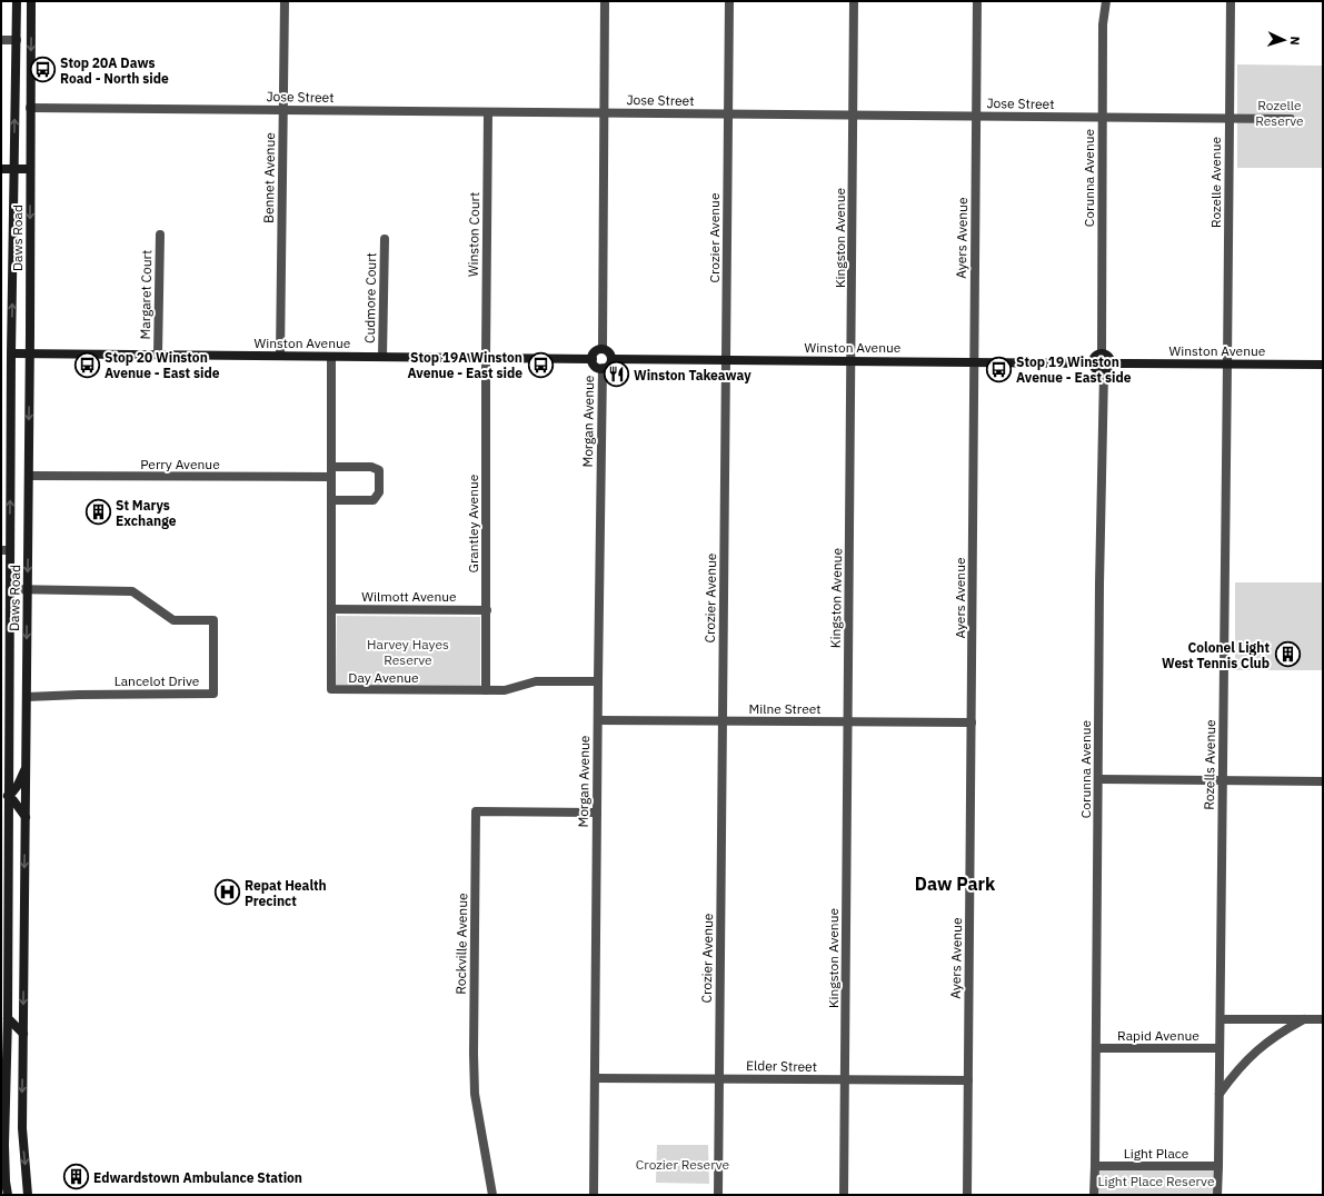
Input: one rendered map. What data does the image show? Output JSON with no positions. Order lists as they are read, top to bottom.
{
  "streets": {
    "main road": ["Daws Road", "Winston Avenue"],
    "street": [
      "Jose Street",
      "Bennet Avenue",
      "Corunna Avenue",
      "Rozelle Avenue",
      "Winston Court",
      "Crozier Avenue",
      "Kingston Avenue",
      "Ayers Avenue",
      "Margaret Court",
      "Cudmore Court",
      "Morgan Avenue",
      "Perry Avenue",
      "Grantley Avenue",
      "Wilmott Avenue",
      "Day Avenue",
      "Lancelot Drive",
      "Milne Street",
      "Rozells Avenue",
      "Rockville Avenue",
      "Rapid Avenue",
      "Elder Street",
      "Light Place"
    ]
  },
  "crossings": [
    ["Jose Street", "Bennet Avenue"],
    ["Jose Street", "Corunna Avenue"],
    ["Jose Street", "Rozelle Avenue"],
    ["Jose Street", "Winston Court"],
    ["Jose Street", "Daws Road"],
    ["Jose Street", "Crozier Avenue"],
    ["Jose Street", "Kingston Avenue"],
    ["Jose Street", "Ayers Avenue"],
    ["Bennet Avenue", "Winston Avenue"],
    ["Corunna Avenue", "Winston Avenue"],
    ["Corunna Avenue", "Rapid Avenue"],
    ["Corunna Avenue", "Light Place"],
    ["Rozelle Avenue", "Winston Avenue"],
    ["Rozelle Avenue", "Rozells Avenue"],
    ["Winston Court", "Winston Avenue"],
    ["Winston Court", "Grantley Avenue"],
    ["Daws Road", "Winston Avenue"],
    ["Daws Road", "Perry Avenue"],
    ["Daws Road", "Lancelot Drive"],
    ["Crozier Avenue", "Winston Avenue"],
    ["Crozier Avenue", "Milne Street"],
    ["Crozier Avenue", "Elder Street"],
    ["Kingston Avenue", "Winston Avenue"],
    ["Kingston Avenue", "Milne Street"],
    ["Kingston Avenue", "Elder Street"],
    ["Ayers Avenue", "Winston Avenue"],
    ["Ayers Avenue", "Milne Street"],
    ["Ayers Avenue", "Elder Street"],
    ["Margaret Court", "Winston Avenue"],
    ["Cudmore Court", "Winston Avenue"],
    ["Winston Avenue", "Morgan Avenue"],
    ["Winston Avenue", "Grantley Avenue"],
    ["Winston Avenue", "Day Avenue"],
    ["Winston Avenue", "Rozells Avenue"],
    ["Morgan Avenue", "Day Avenue"],
    ["Morgan Avenue", "Milne Street"],
    ["Morgan Avenue", "Rockville Avenue"],
    ["Morgan Avenue", "Elder Street"],
    ["Perry Avenue", "Day Avenue"],
    ["Grantley Avenue", "Wilmott Avenue"],
    ["Grantley Avenue", "Day Avenue"],
    ["Wilmott Avenue", "Day Avenue"],
    ["Rozells Avenue", "Rapid Avenue"],
    ["Rozells Avenue", "Light Place"]
  ],
  "districts": ["Daw Park"],
  "parks": [
    "Rozelle Reserve",
    "Harvey Hayes Reserve",
    "Crozier Reserve",
    "Light Place Reserve"
  ],
  "places": {
    "bus stop": [
      "Stop 20A Daws Road - North side",
      "Stop 20 Winston Avenue - East side",
      "Stop 19A Winston Avenue - East side",
      "Stop 19 Winston Avenue - East side"
    ],
    "restaurant": ["Winston Takeaway"],
    "building": ["St Marys Exchange", "Colonel Light West Tennis Club", "Edwardstown Ambulance Station"],
    "hospital": ["Repat Health Precinct"]
  },
  "north": "right"
}
